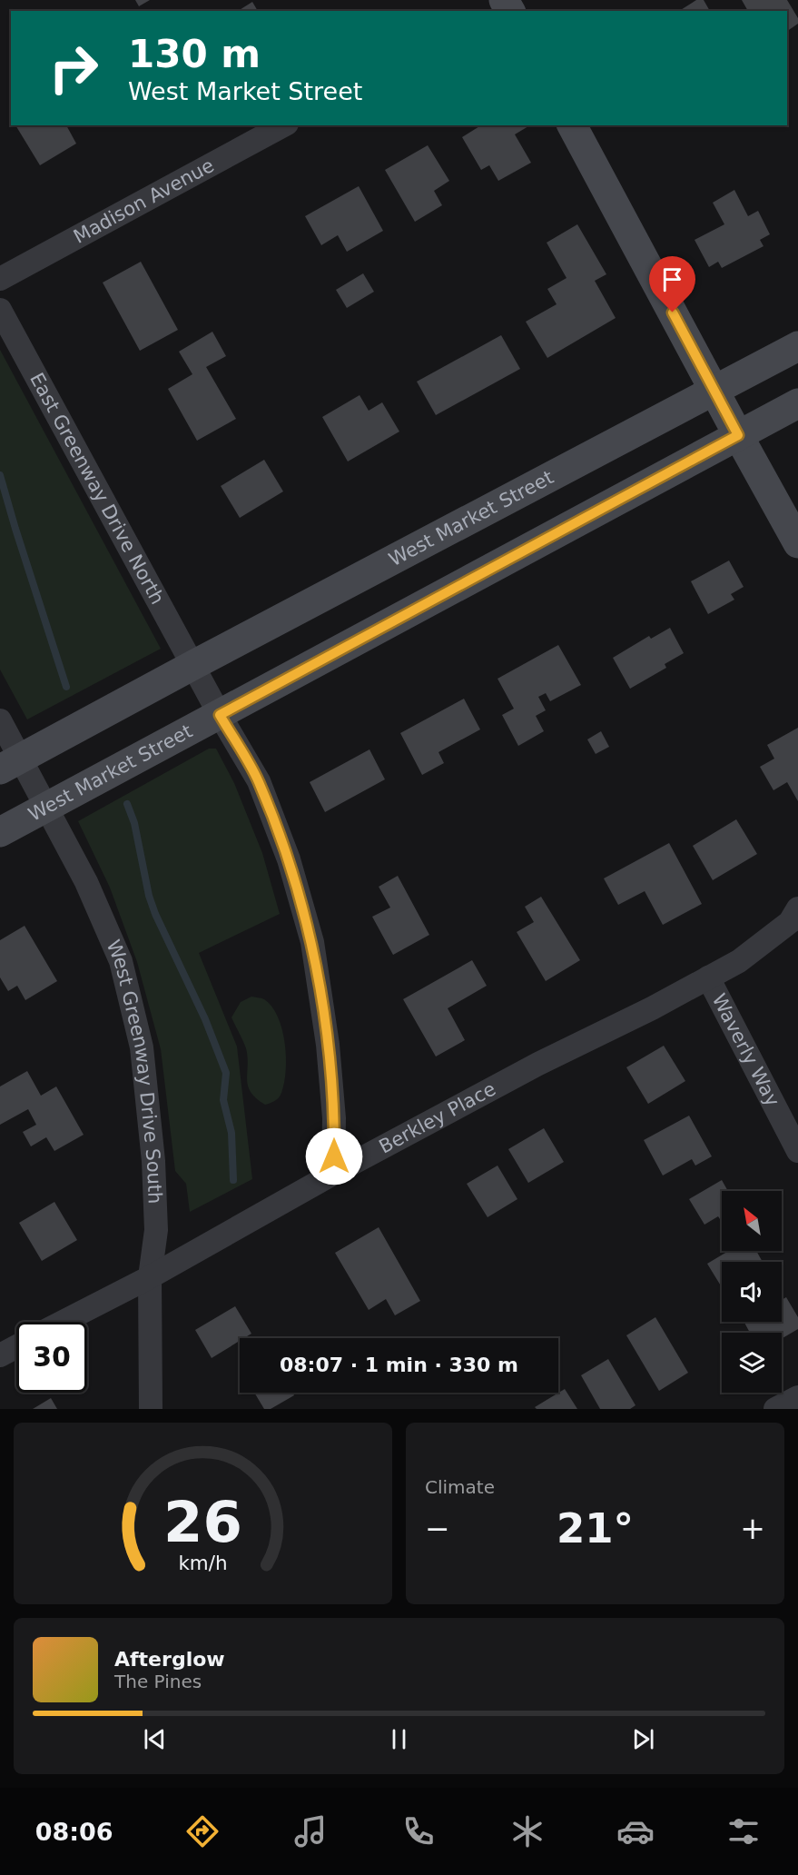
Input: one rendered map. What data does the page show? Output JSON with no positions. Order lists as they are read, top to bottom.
{
  "streets": {
    "main road": ["West Market Street"],
    "street": [
      "Madison Avenue",
      "East Greenway Drive North",
      "Waverly Way",
      "West Greenway Drive South",
      "Berkley Place"
    ]
  },
  "crossings": [
    ["East Greenway Drive North", "West Market Street"],
    ["East Greenway Drive North", "Berkley Place"],
    ["West Market Street", "West Greenway Drive South"],
    ["Waverly Way", "Berkley Place"],
    ["West Greenway Drive South", "Berkley Place"]
  ],
  "north": "top left",
  "page": {
    "turn": ["130 m", "West Market Street"],
    "limit": "30",
    "trip": "08:07 · 1 min · 330 m",
    "tile": "Climate",
    "heat": ["−", "21°", "+"],
    "song": ["Afterglow", "The Pines"],
    "tabs": "08:06",
    "gauge": ["26", "km/h"]
  }
}
